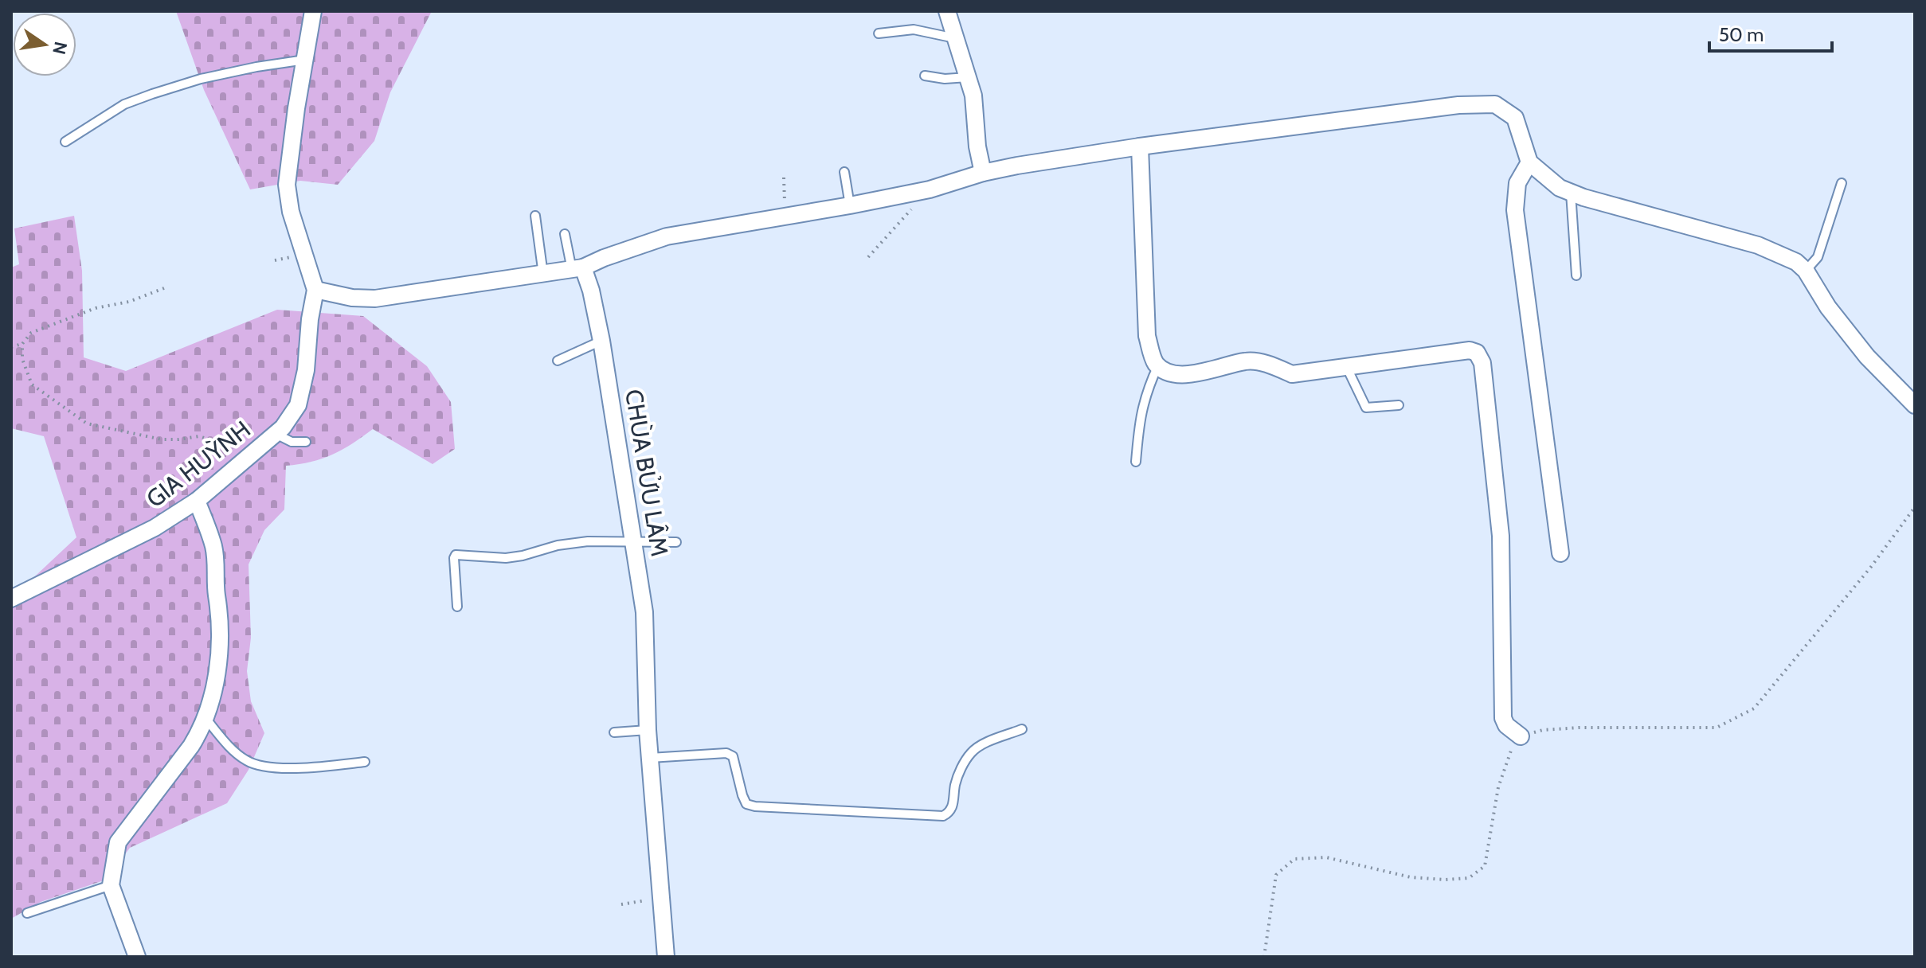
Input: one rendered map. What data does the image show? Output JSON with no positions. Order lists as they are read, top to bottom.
{
  "streets": {
    "street": ["GIA HUỲNH", "CHÙA BỬU LÂM"]
  },
  "scale_bar": "50 m",
  "north": "right"
}
